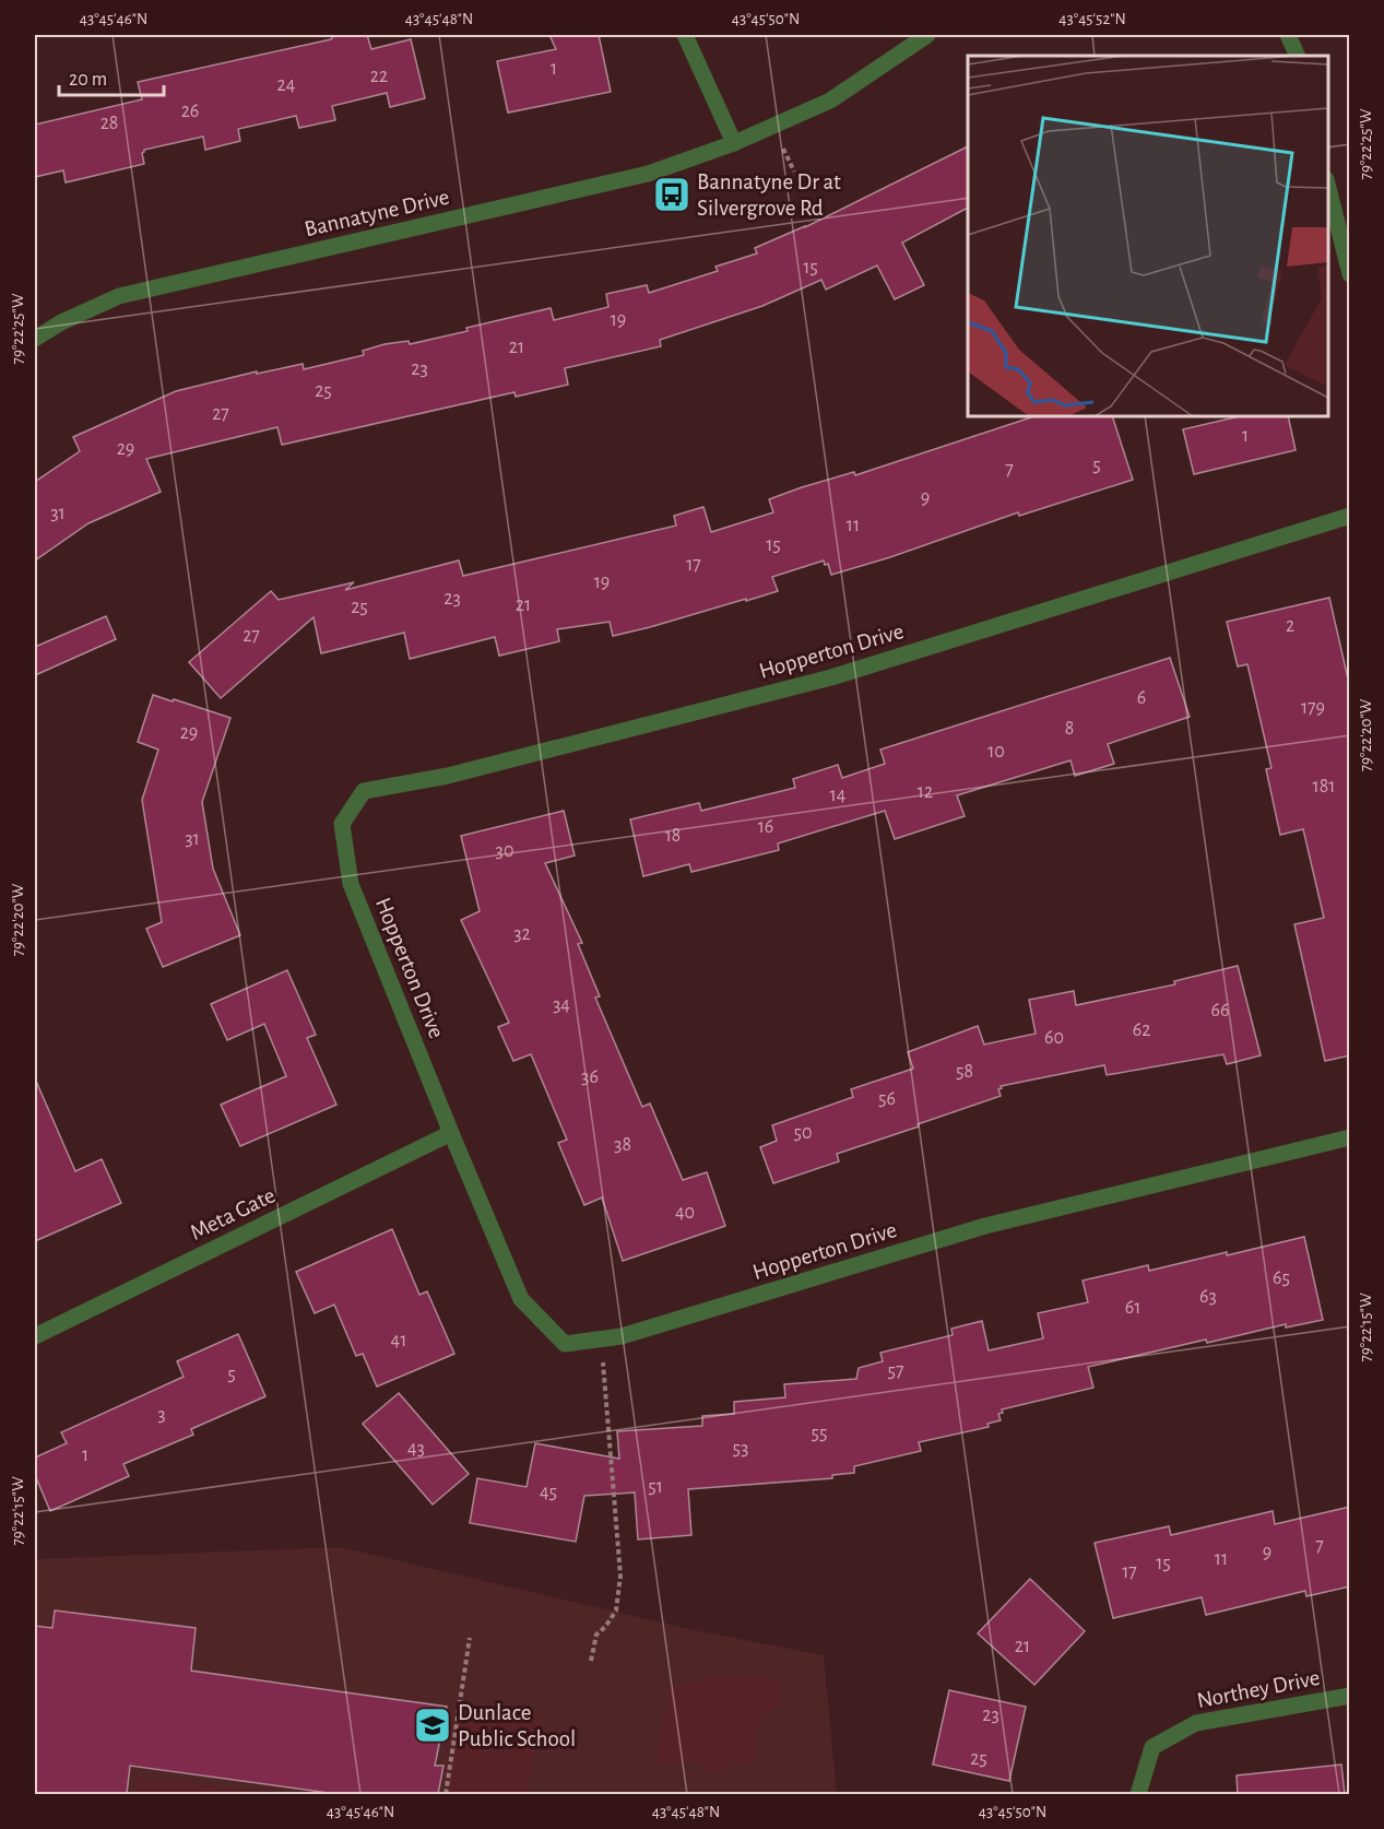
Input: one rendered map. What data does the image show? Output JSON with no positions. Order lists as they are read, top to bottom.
{
  "streets": {
    "street": [
      "Bannatyne Drive",
      "Hopperton Drive",
      "Meta Gate",
      "Northey Drive"
    ]
  },
  "crossings": [
    ["Hopperton Drive", "Meta Gate"]
  ],
  "places": {
    "bus stop": ["Bannatyne Dr at Silvergrove Rd"],
    "school or university": ["Dunlace Public School"]
  },
  "house_numbers": [
    "1",
    "22",
    "24",
    "26",
    "28",
    "15",
    "19",
    "21",
    "23",
    "25",
    "27",
    "1",
    "29",
    "5",
    "7",
    "9",
    "31",
    "11",
    "15",
    "17",
    "19",
    "23",
    "21",
    "25",
    "2",
    "27",
    "6",
    "179",
    "8",
    "29",
    "10",
    "181",
    "12",
    "14",
    "16",
    "18",
    "31",
    "30",
    "32",
    "34",
    "66",
    "62",
    "60",
    "58",
    "36",
    "56",
    "50",
    "38",
    "40",
    "65",
    "63",
    "61",
    "41",
    "57",
    "5",
    "3",
    "55",
    "43",
    "53",
    "1",
    "51",
    "45",
    "7",
    "9",
    "11",
    "15",
    "17",
    "21",
    "23",
    "25"
  ],
  "scale_bar": "20 m",
  "coordinates": [
    "43°45'46\"N",
    "43°45'48\"N",
    "43°45'50\"N",
    "43°45'52\"N",
    "79°22'25\"W",
    "79°22'20\"W",
    "79°22'15\"W"
  ]
}
